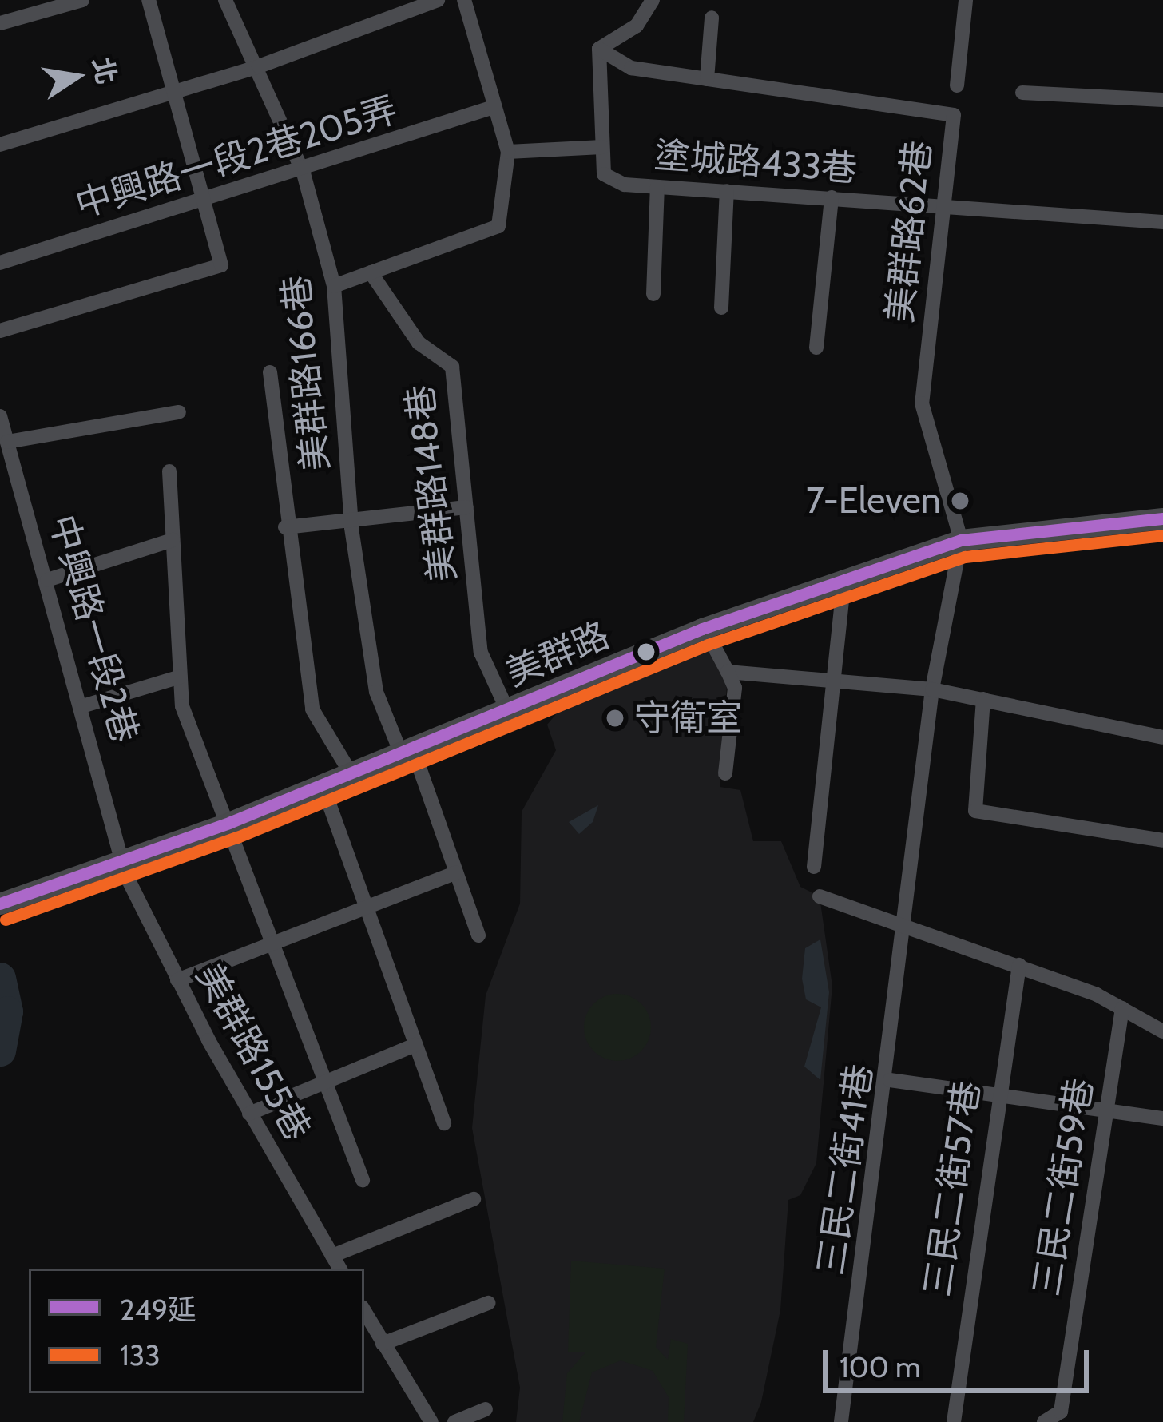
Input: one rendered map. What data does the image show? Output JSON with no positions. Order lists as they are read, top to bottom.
{
  "streets": {
    "street": [
      "中興路一段2巷205弄",
      "塗城路433巷",
      "美群路62巷",
      "美群路166巷",
      "美群路148巷",
      "中興路一段2巷",
      "美群路",
      "美群路155巷",
      "三民二街41巷",
      "三民二街59巷",
      "三民二街57巷"
    ]
  },
  "crossings": [
    ["中興路一段2巷205弄", "美群路166巷"],
    ["塗城路433巷", "美群路62巷"],
    ["美群路62巷", "美群路"],
    ["美群路62巷", "三民二街41巷"],
    ["美群路166巷", "美群路"],
    ["美群路148巷", "美群路"],
    ["中興路一段2巷", "美群路"],
    ["中興路一段2巷", "美群路155巷"],
    ["美群路", "美群路155巷"],
    ["美群路", "三民二街41巷"]
  ],
  "places": ["7-Eleven", "守衛室"],
  "lines": ["transit line 249延", "transit line 133"],
  "legend": ["249延", "133"],
  "scale_bar": "100 m",
  "north": "right"
}
